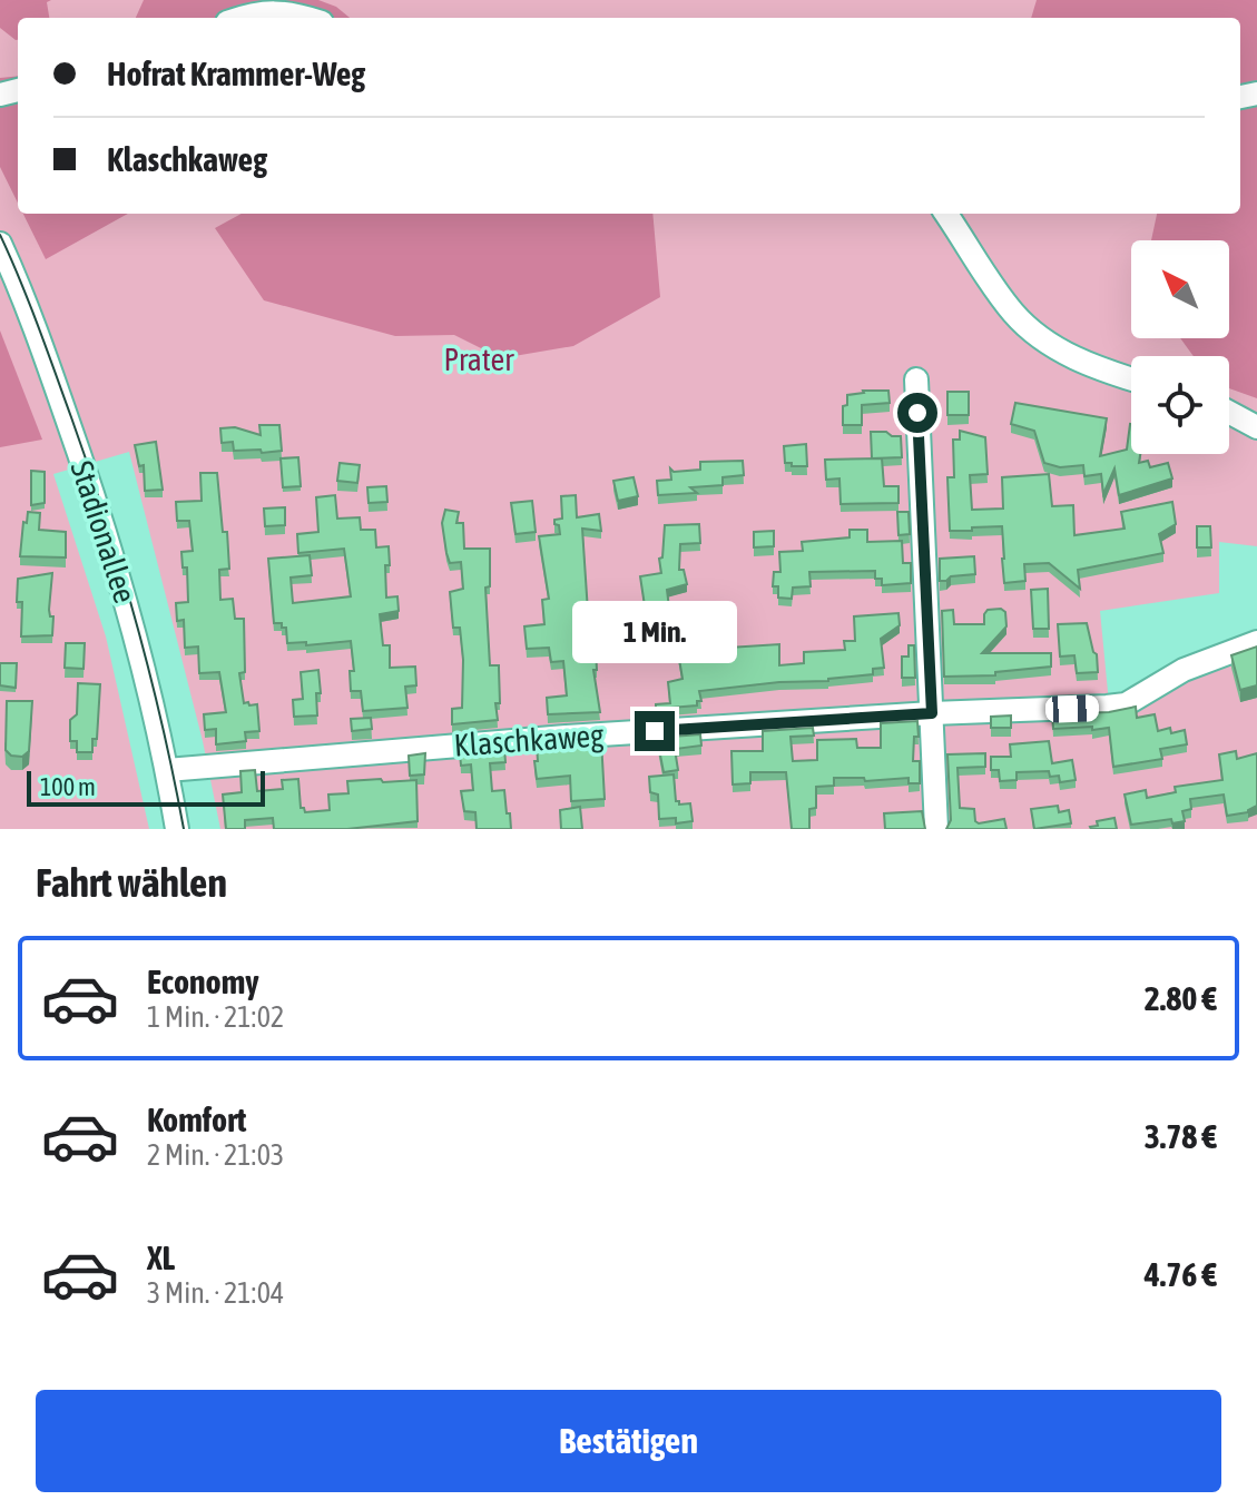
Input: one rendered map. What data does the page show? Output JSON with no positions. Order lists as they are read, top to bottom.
{
  "streets": {
    "street": ["Stadionallee", "Klaschkaweg"]
  },
  "crossings": [
    ["Stadionallee", "Klaschkaweg"]
  ],
  "parks": ["Prater"],
  "scale_bar": "100 m",
  "north": "top left",
  "page": {
    "banner": ["Hofrat Krammer-Weg", "Klaschkaweg"],
    "bubble": "1 Min.",
    "scale": "100 m",
    "heading": "Fahrt wählen",
    "list": [
      {
        "name": "Economy",
        "note": "1 Min. · 21:02",
        "value": "2.80 €"
      },
      {
        "name": "Komfort",
        "note": "2 Min. · 21:03",
        "value": "3.78 €"
      },
      {
        "name": "XL",
        "note": "3 Min. · 21:04",
        "value": "4.76 €"
      }
    ],
    "buttons": "Bestätigen"
  }
}
